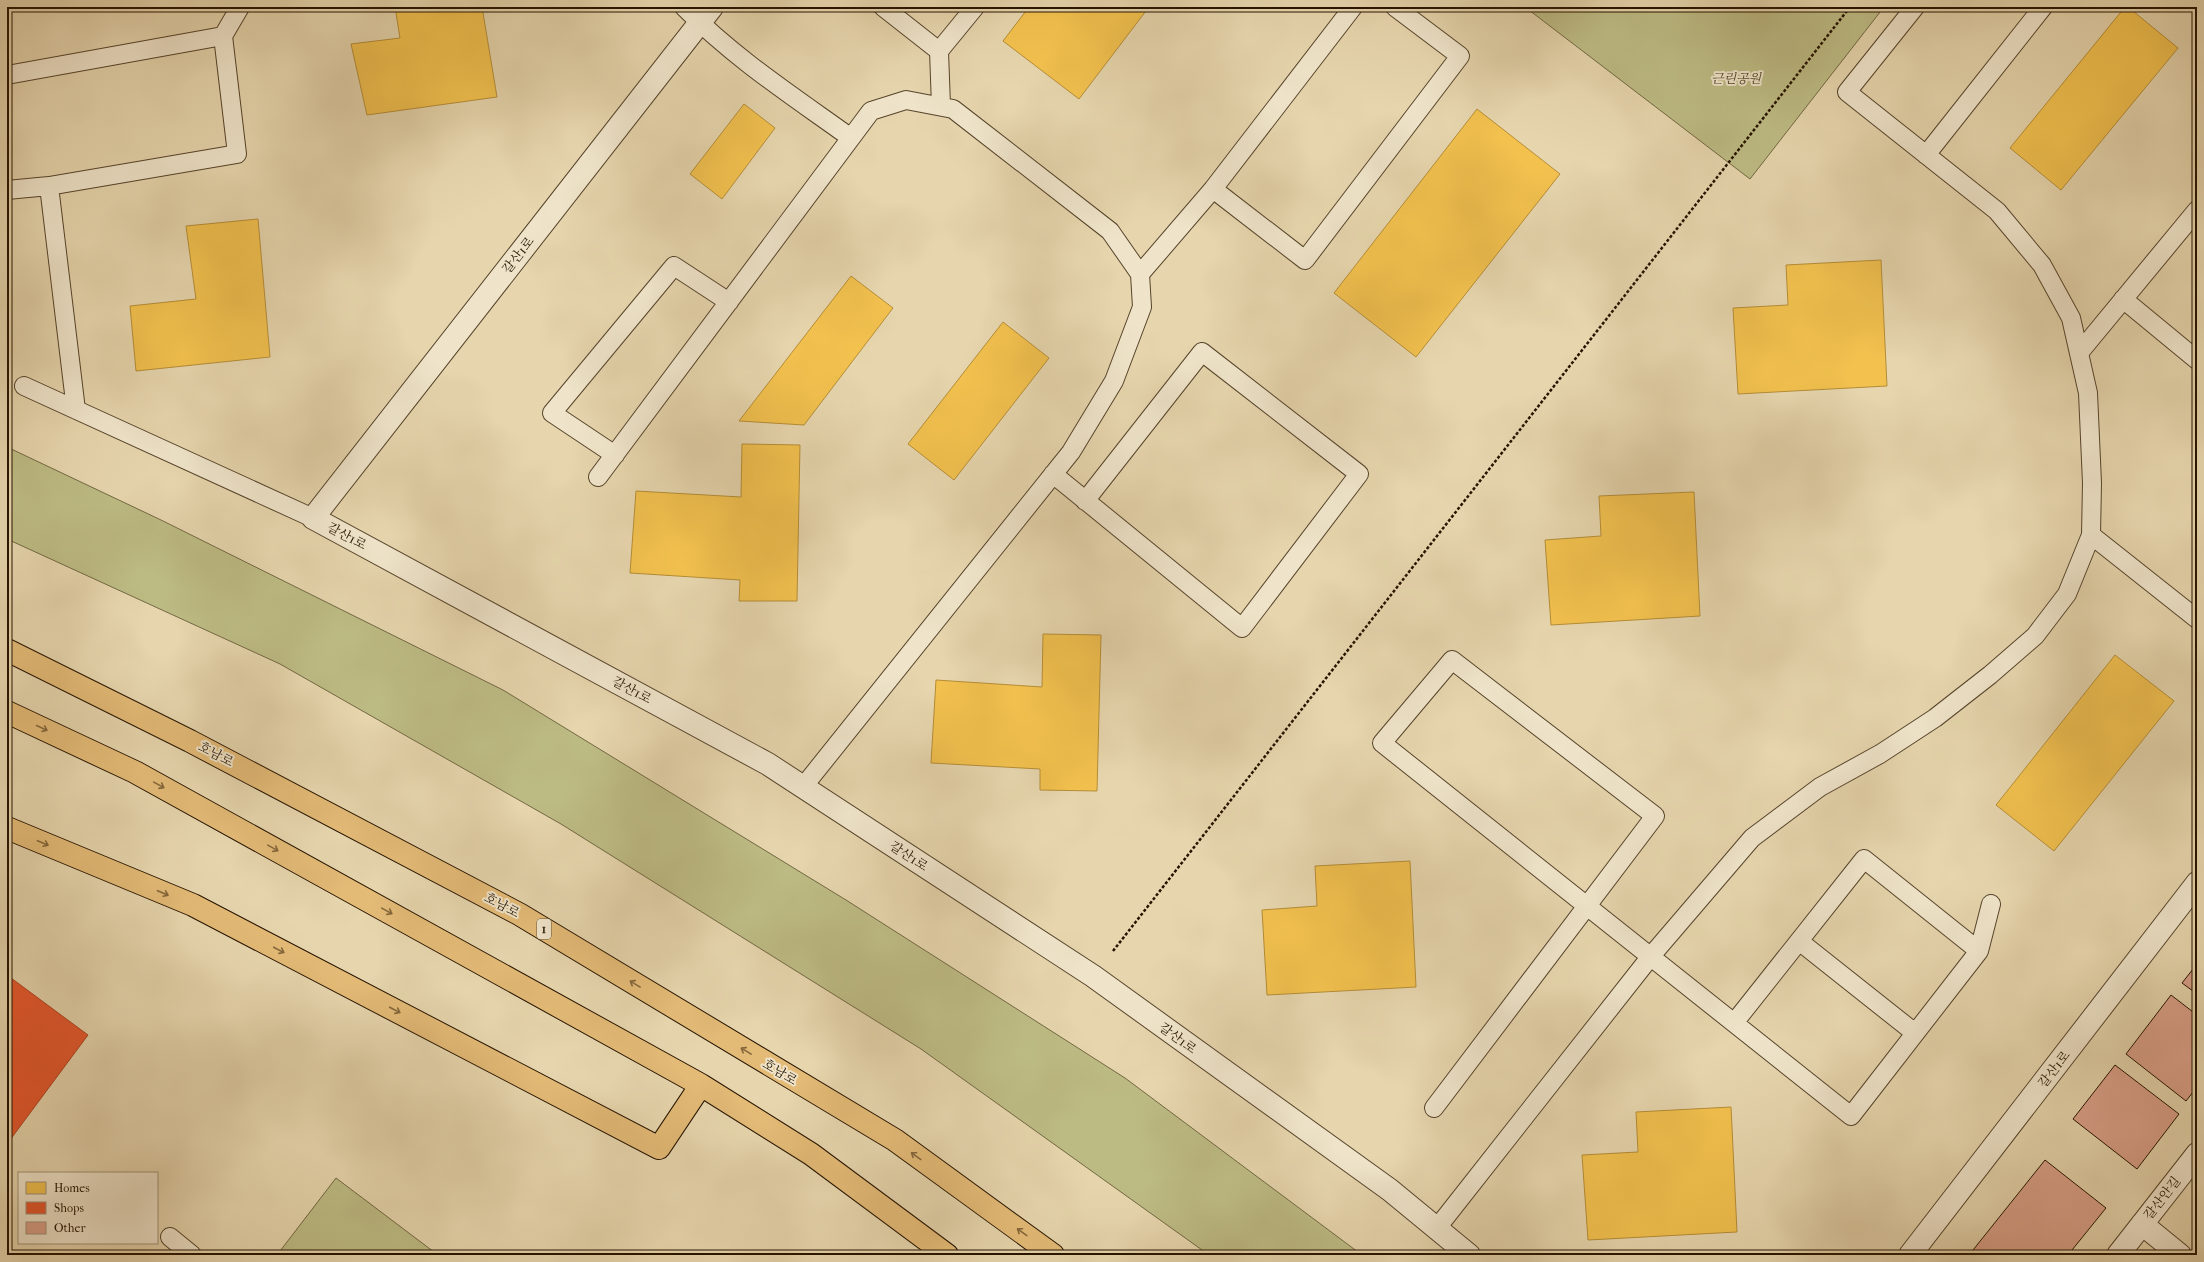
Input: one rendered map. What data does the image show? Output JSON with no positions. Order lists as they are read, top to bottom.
{
  "streets": {
    "highway": ["호남로", "1"],
    "street": ["갈산1로", "갈산안길"]
  },
  "parks": ["근린공원"],
  "legend": ["Homes", "Shops", "Other"]
}
